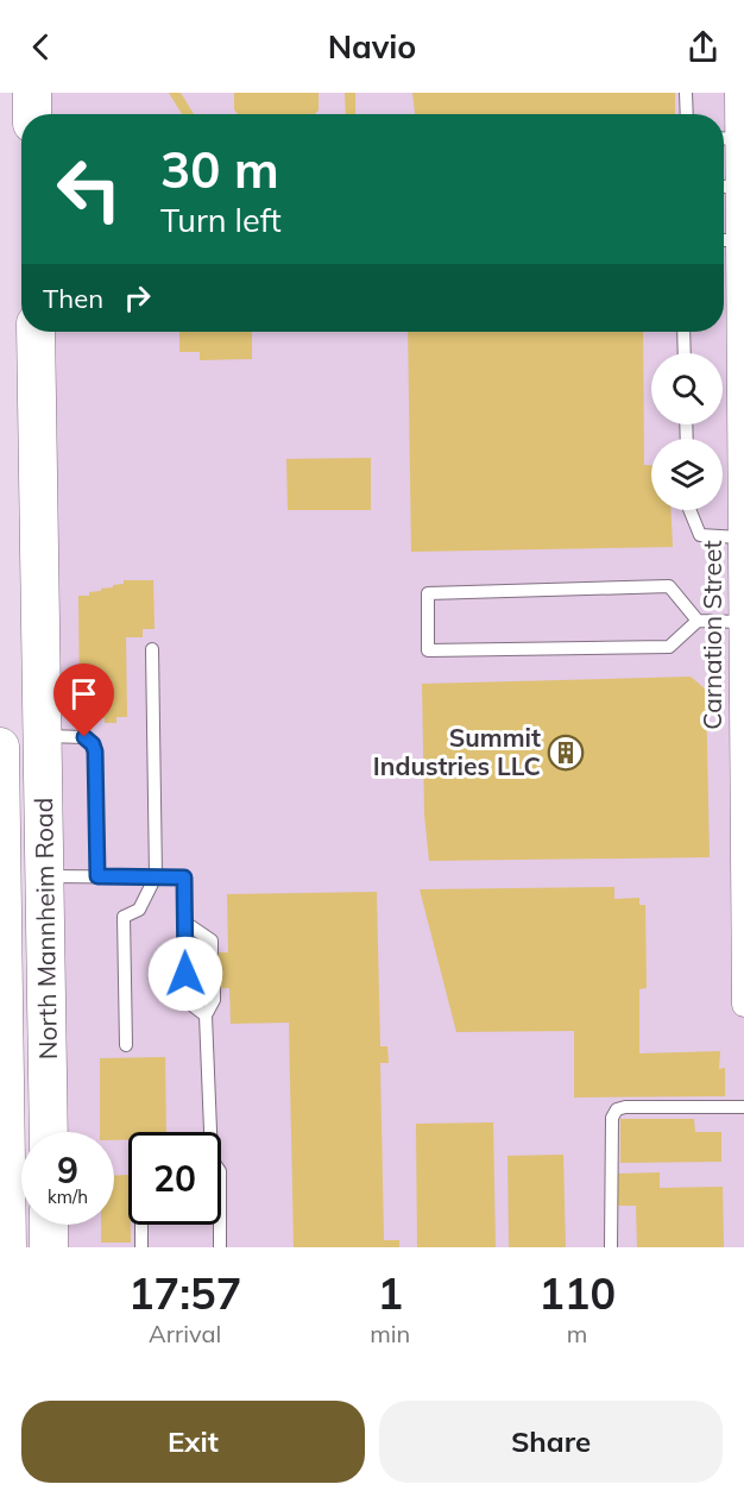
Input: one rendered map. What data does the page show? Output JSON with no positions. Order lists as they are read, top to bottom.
{
  "streets": {
    "main road": ["North Mannheim Road"],
    "street": ["Carnation Street"]
  },
  "places": {
    "building": ["Summit Industries LLC"]
  },
  "page": {
    "header": "Navio",
    "turn": ["30 m", "Turn left"],
    "then": "Then",
    "speed": "9 km/h",
    "limit": "20",
    "eta": [
      "17:57",
      "Arrival",
      "1",
      "min",
      "110",
      "m"
    ],
    "buttons": ["Exit", "Share"]
  }
}
